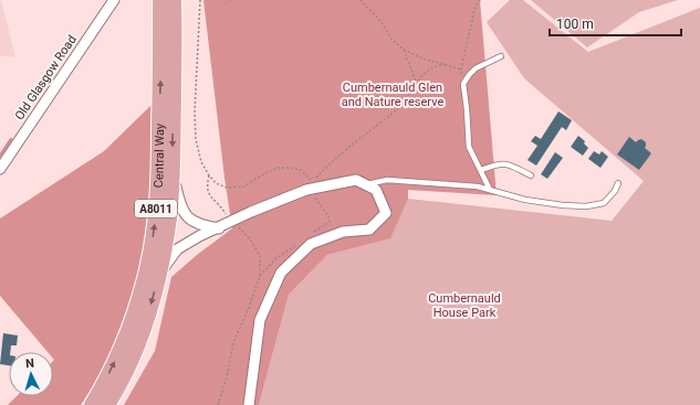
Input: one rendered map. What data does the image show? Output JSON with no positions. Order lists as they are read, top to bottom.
{
  "streets": {
    "main road": ["Central Way", "A8011"],
    "street": ["Old Glasgow Road"]
  },
  "parks": ["Cumbernauld Glen and Nature reserve", "Cumbernauld House Park"],
  "scale_bar": "100 m",
  "north": "top"
}
